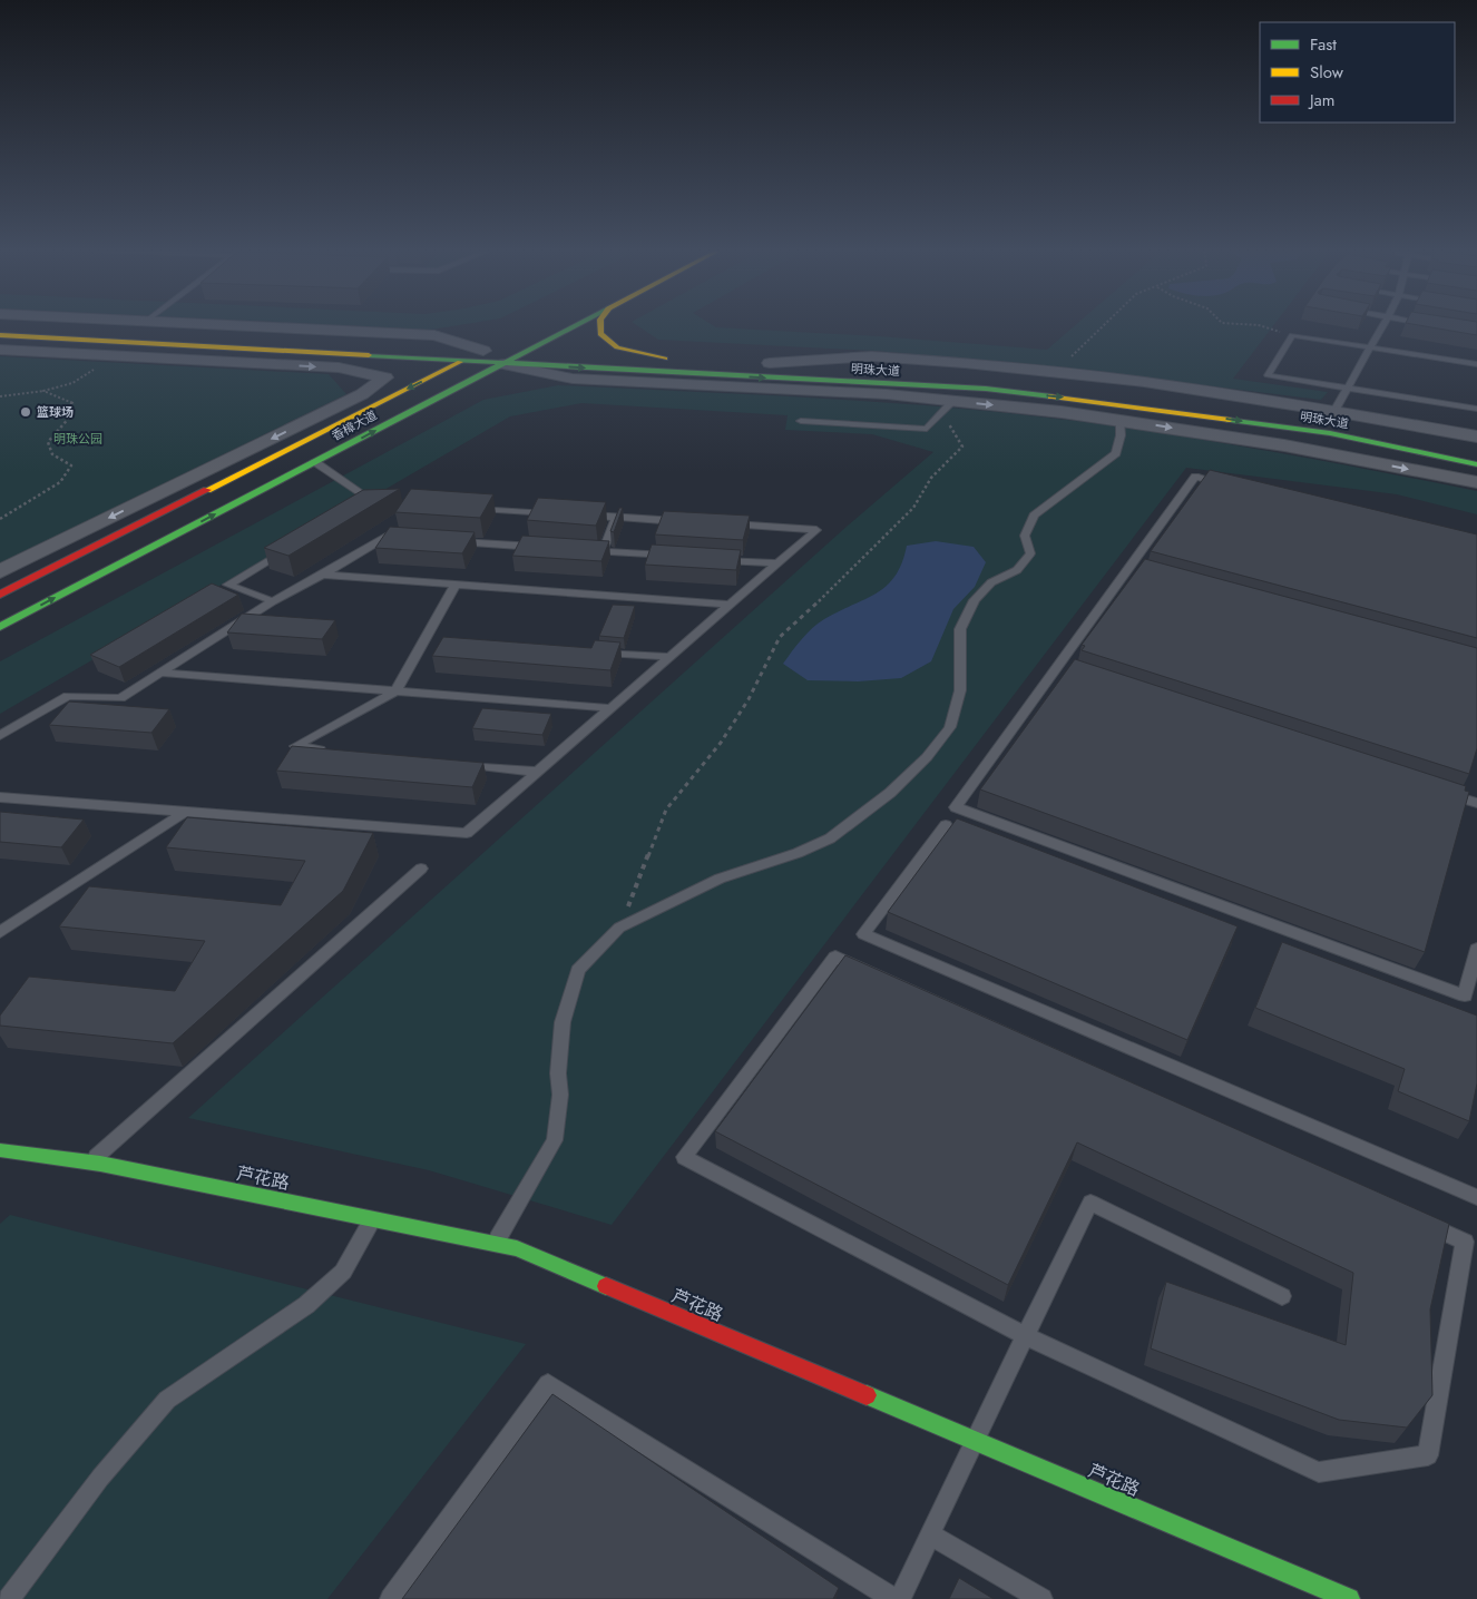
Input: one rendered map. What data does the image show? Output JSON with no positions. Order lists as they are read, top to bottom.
{
  "streets": {
    "main road": ["明珠大道", "香樟大道", "芦花路"]
  },
  "crossings": [
    ["明珠大道", "香樟大道"]
  ],
  "parks": ["明珠公园"],
  "places": ["篮球场"],
  "legend": ["Fast", "Slow", "Jam"]
}
